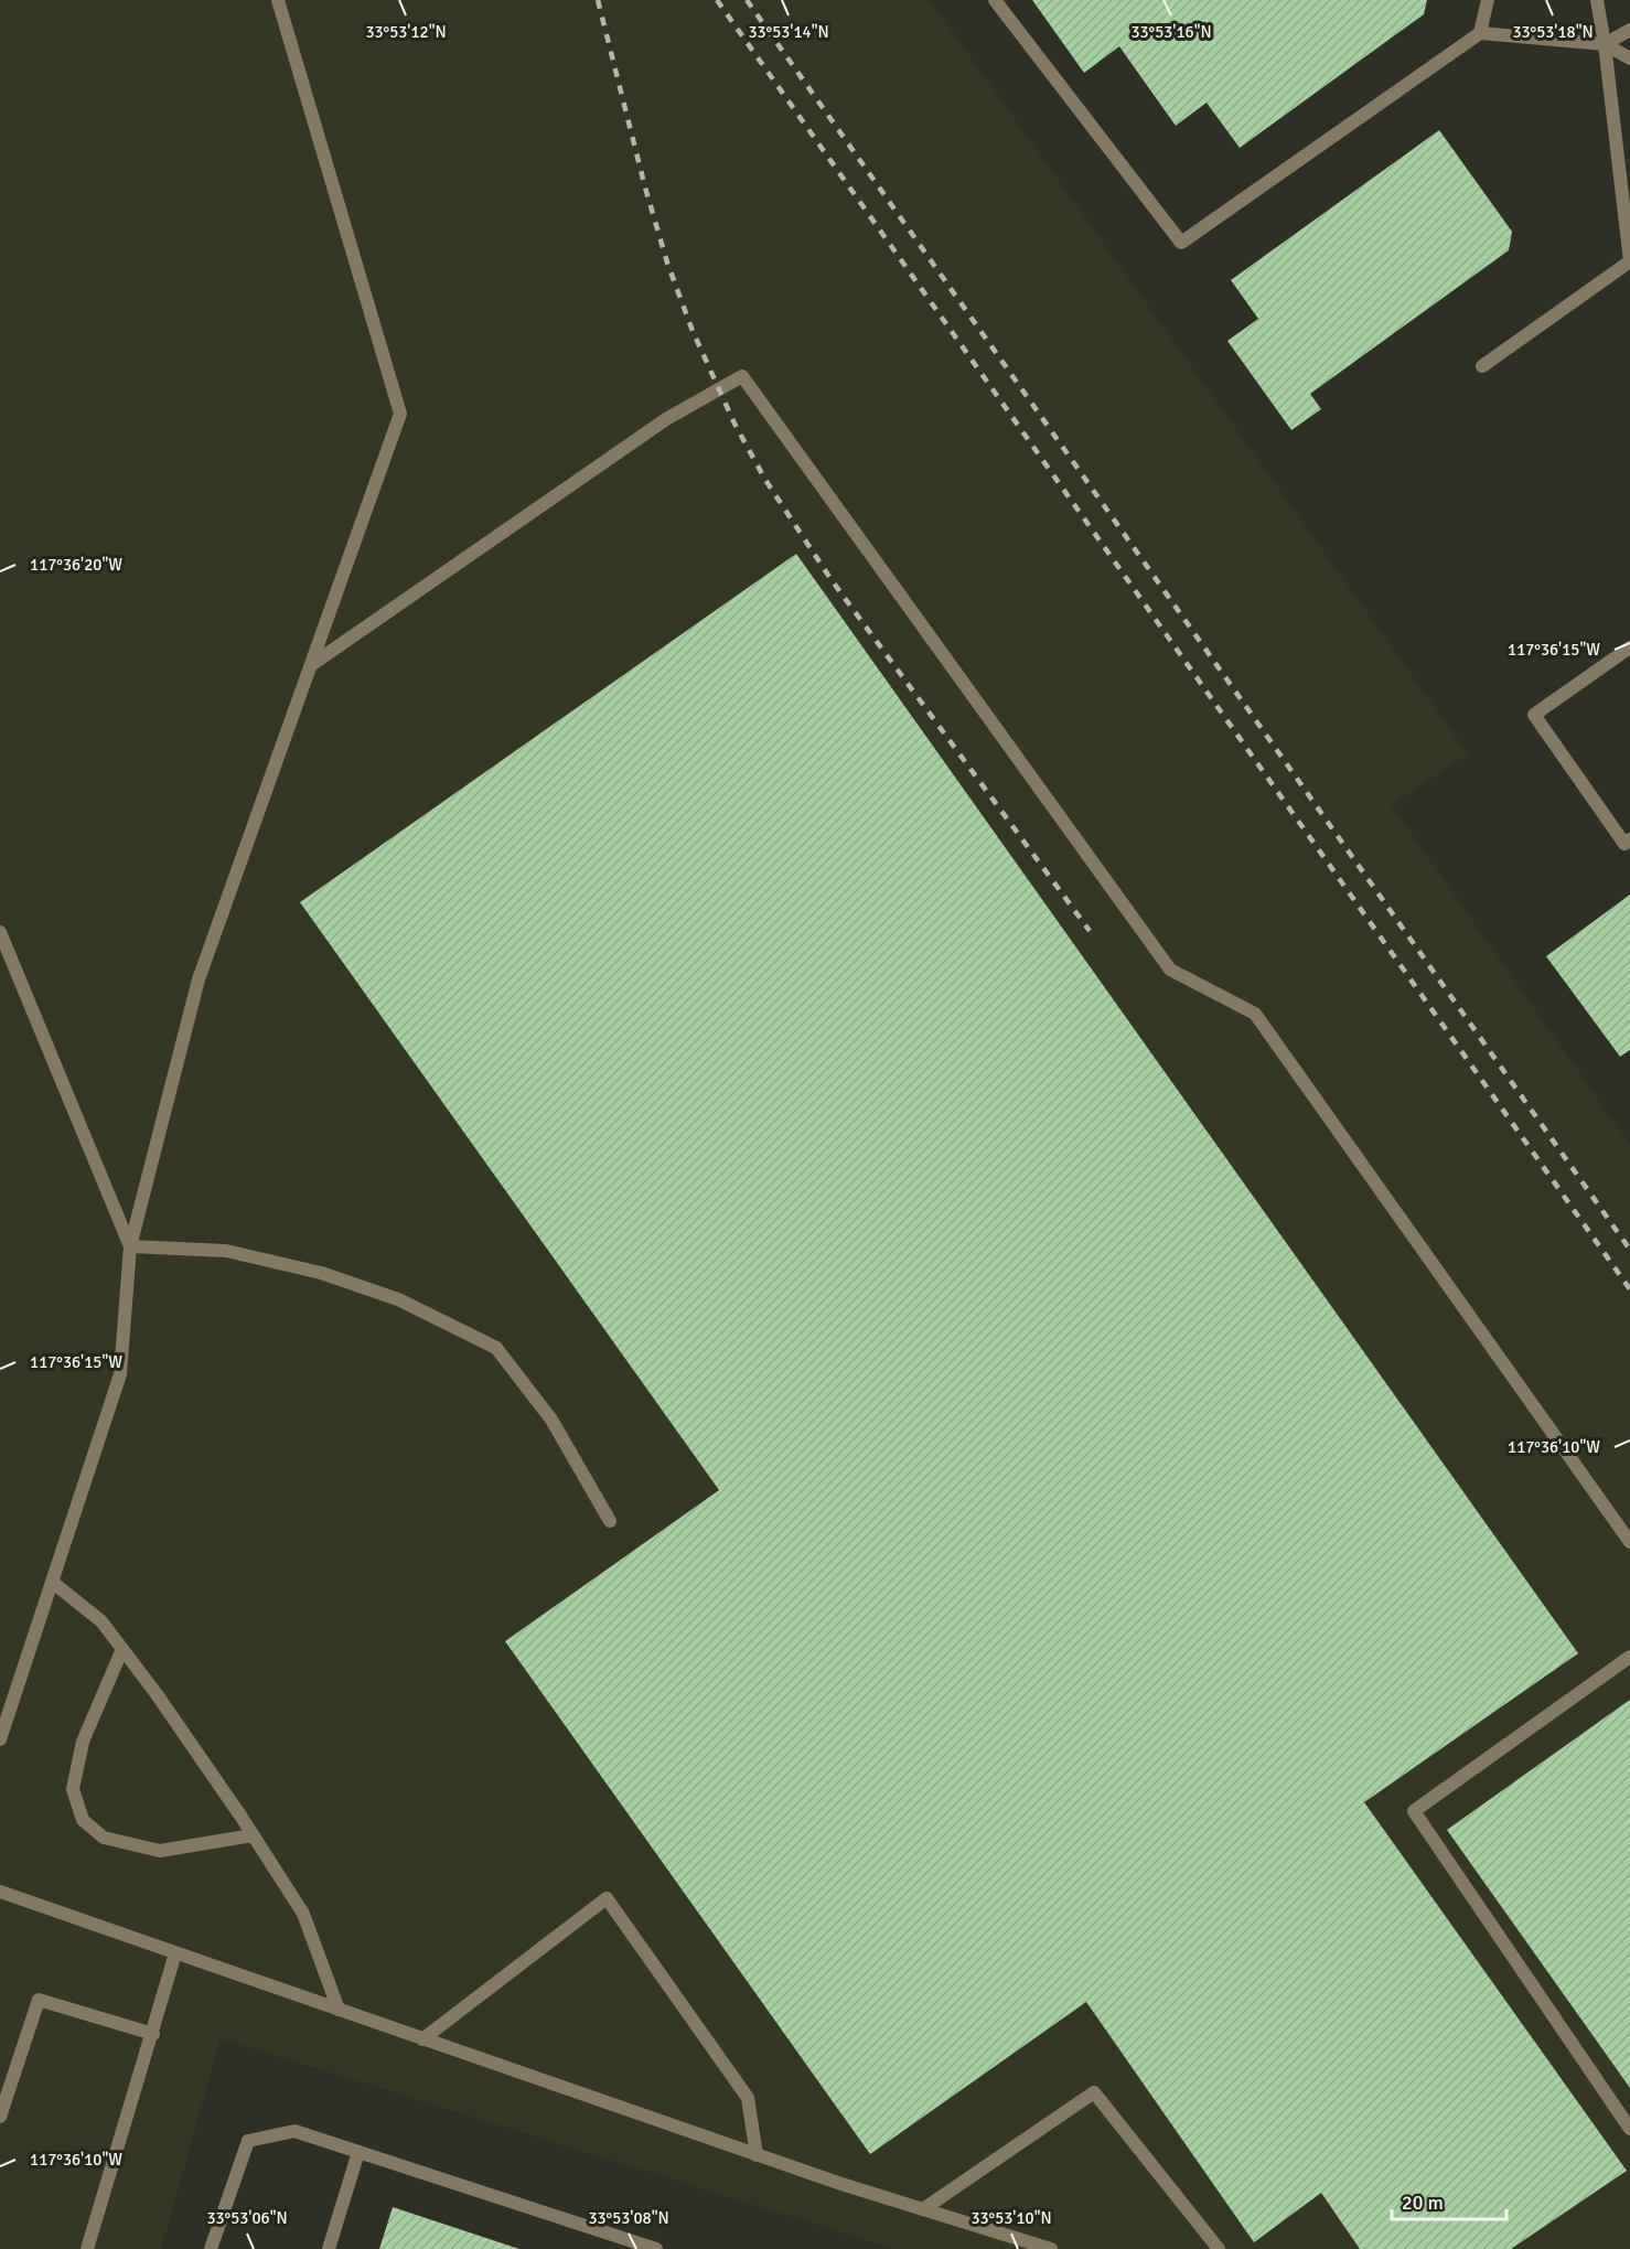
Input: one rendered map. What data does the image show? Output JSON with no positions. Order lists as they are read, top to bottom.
{
  "scale_bar": "20 m",
  "coordinates": [
    "33°53'12\"N",
    "33°53'16\"N",
    "33°53'18\"N",
    "33°53'14\"N",
    "117°36'20\"W",
    "117°36'15\"W",
    "117°36'10\"W",
    "33°53'06\"N",
    "33°53'08\"N",
    "33°53'10\"N"
  ]
}
